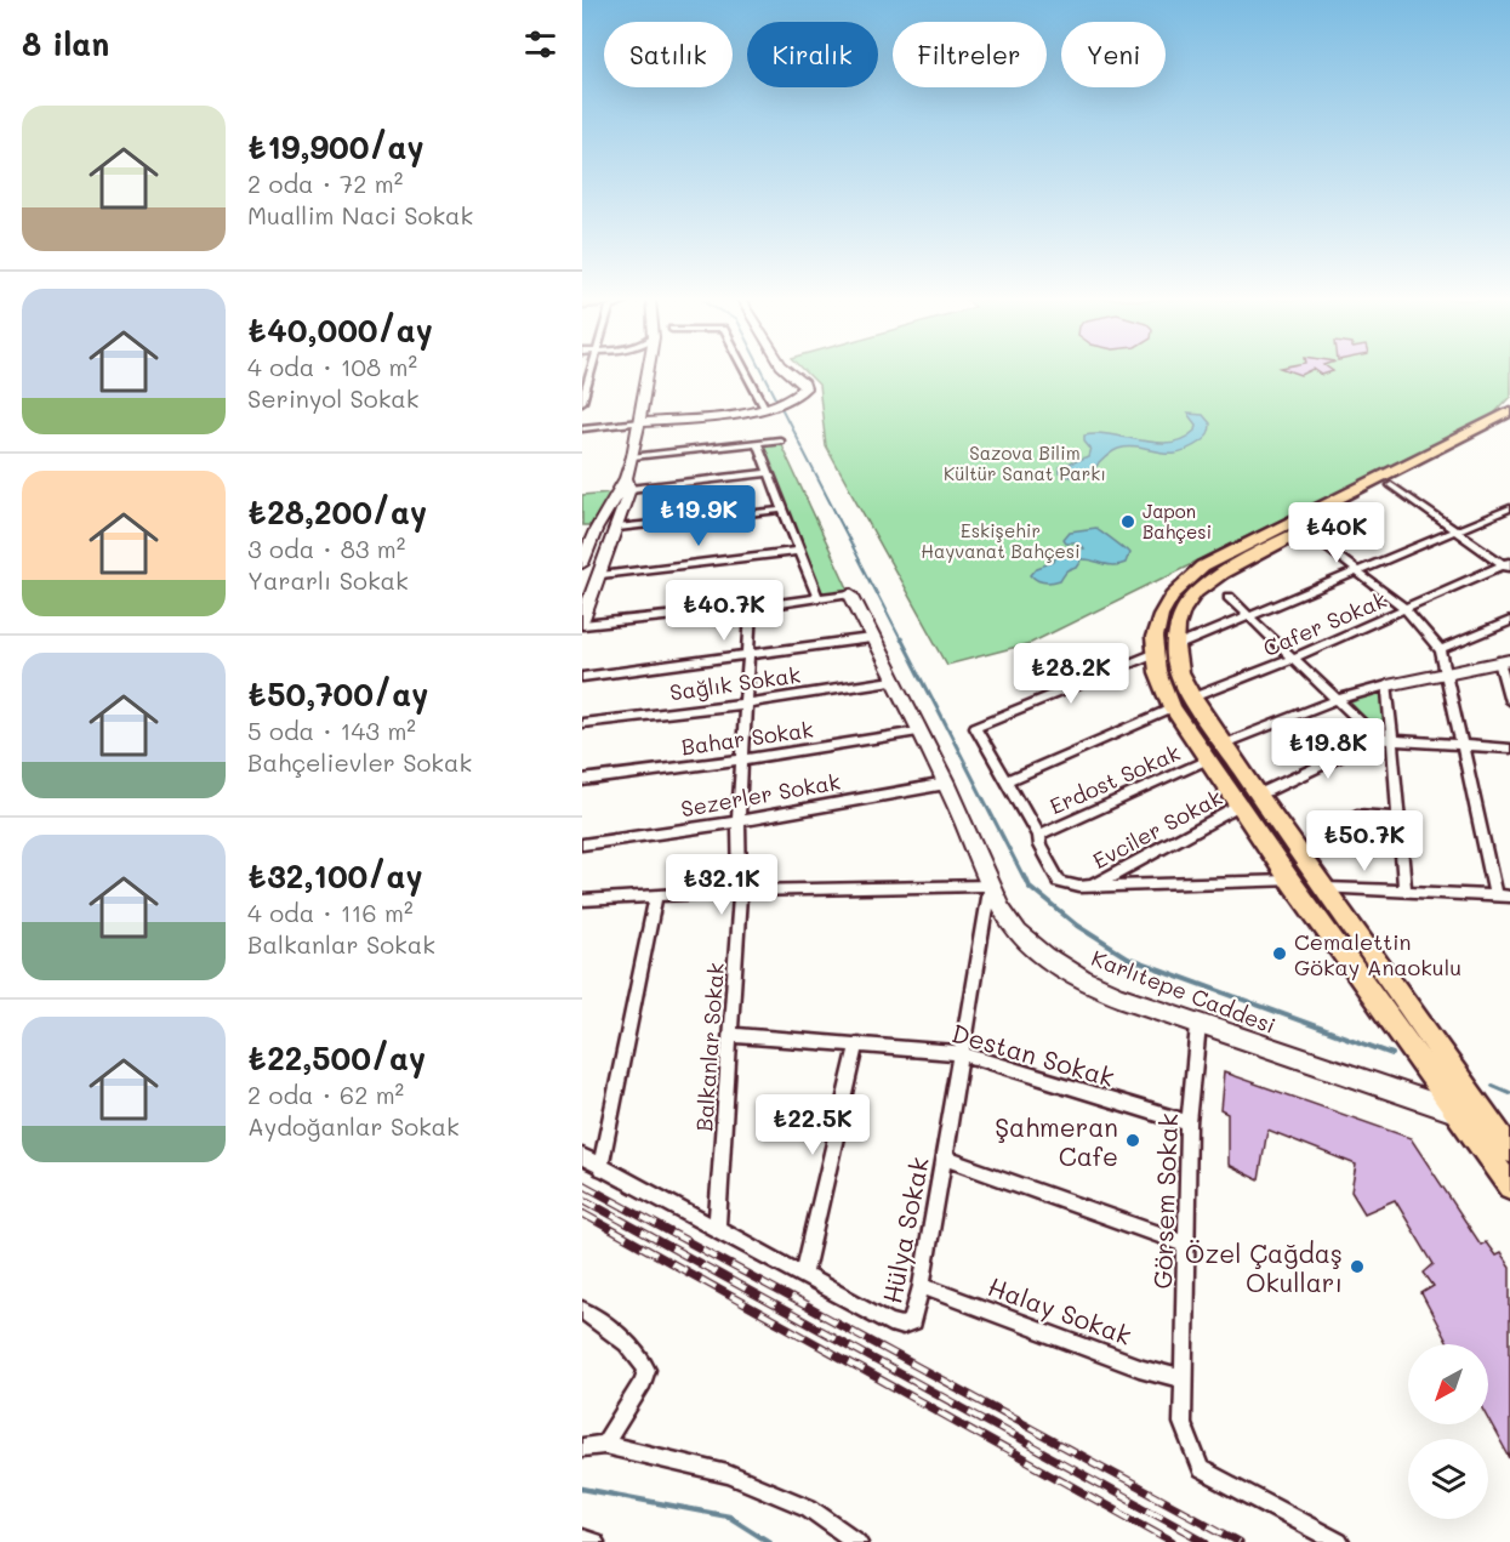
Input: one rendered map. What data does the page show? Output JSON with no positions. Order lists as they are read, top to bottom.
{
  "streets": {
    "main road": ["Karlıtepe Caddesi"],
    "street": [
      "Cafer Sokak",
      "Sağlık Sokak",
      "Bahar Sokak",
      "Erdost Sokak",
      "Sezerler Sokak",
      "Evciler Sokak",
      "Balkanlar Sokak",
      "Destan Sokak",
      "Görsem Sokak",
      "Hülya Sokak",
      "Halay Sokak"
    ]
  },
  "crossings": [
    ["Sağlık Sokak", "Karlıtepe Caddesi"],
    ["Sağlık Sokak", "Balkanlar Sokak"],
    ["Bahar Sokak", "Karlıtepe Caddesi"],
    ["Bahar Sokak", "Balkanlar Sokak"],
    ["Sezerler Sokak", "Karlıtepe Caddesi"],
    ["Sezerler Sokak", "Balkanlar Sokak"],
    ["Karlıtepe Caddesi", "Görsem Sokak"],
    ["Karlıtepe Caddesi", "Hülya Sokak"],
    ["Balkanlar Sokak", "Destan Sokak"],
    ["Balkanlar Sokak", "Hülya Sokak"],
    ["Destan Sokak", "Görsem Sokak"],
    ["Destan Sokak", "Hülya Sokak"],
    ["Görsem Sokak", "Halay Sokak"],
    ["Hülya Sokak", "Halay Sokak"]
  ],
  "parks": ["Sazova Bilim Kültür Sanat Parkı", "Eskişehir Hayvanat Bahçesi"],
  "places": [
    "Japon Bahçesi",
    "Cemalettin Gökay Anaokulu",
    "Şahmeran Cafe",
    "Özel Çağdaş Okulları"
  ],
  "north": "bottom left",
  "page": {
    "heading": "8 ilan",
    "chip": [
      "Satılık",
      "Kiralık",
      "Filtreler",
      "Yeni"
    ],
    "list": [
      {
        "name": "₺19,900/ay",
        "note": "2 oda · 72 m² · Muallim Naci Sokak"
      },
      {
        "name": "₺40,000/ay",
        "note": "4 oda · 108 m² · Serinyol Sokak"
      },
      {
        "name": "₺28,200/ay",
        "note": "3 oda · 83 m² · Yararlı Sokak"
      },
      {
        "name": "₺50,700/ay",
        "note": "5 oda · 143 m² · Bahçelievler Sokak"
      },
      {
        "name": "₺32,100/ay",
        "note": "4 oda · 116 m² · Balkanlar Sokak"
      },
      {
        "name": "₺22,500/ay",
        "note": "2 oda · 62 m² · Aydoğanlar Sokak"
      }
    ],
    "price": [
      "₺19.9K",
      "₺40K",
      "₺40.7K",
      "₺28.2K",
      "₺19.8K",
      "₺50.7K",
      "₺32.1K",
      "₺22.5K"
    ]
  }
}
